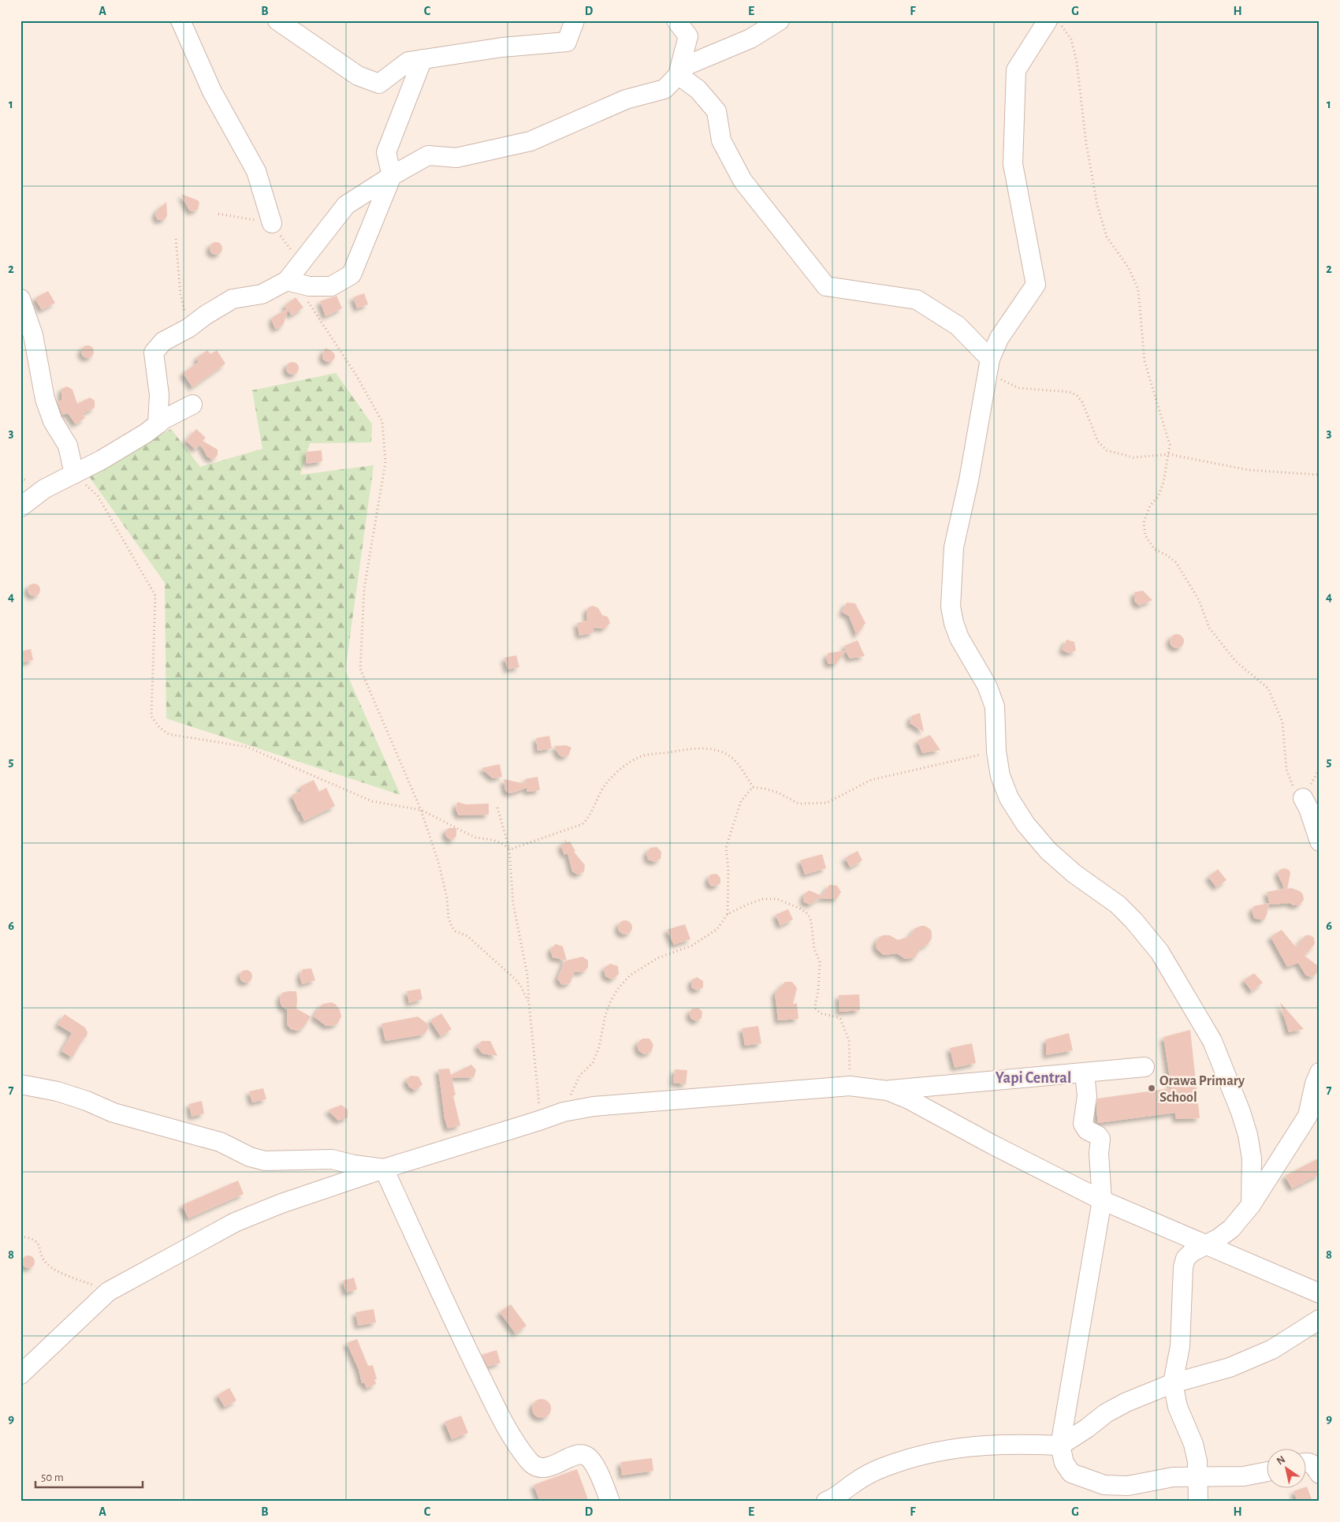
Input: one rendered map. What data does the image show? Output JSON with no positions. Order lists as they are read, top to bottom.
{
  "districts": ["Yapi Central"],
  "places": ["Orawa Primary School"],
  "scale_bar": "50 m",
  "north": "top left",
  "grid": {
    "columns": [
      "A",
      "B",
      "C",
      "D",
      "E",
      "F",
      "G",
      "H"
    ],
    "rows": [
      "1",
      "2",
      "3",
      "4",
      "5",
      "6",
      "7",
      "8",
      "9"
    ]
  }
}
